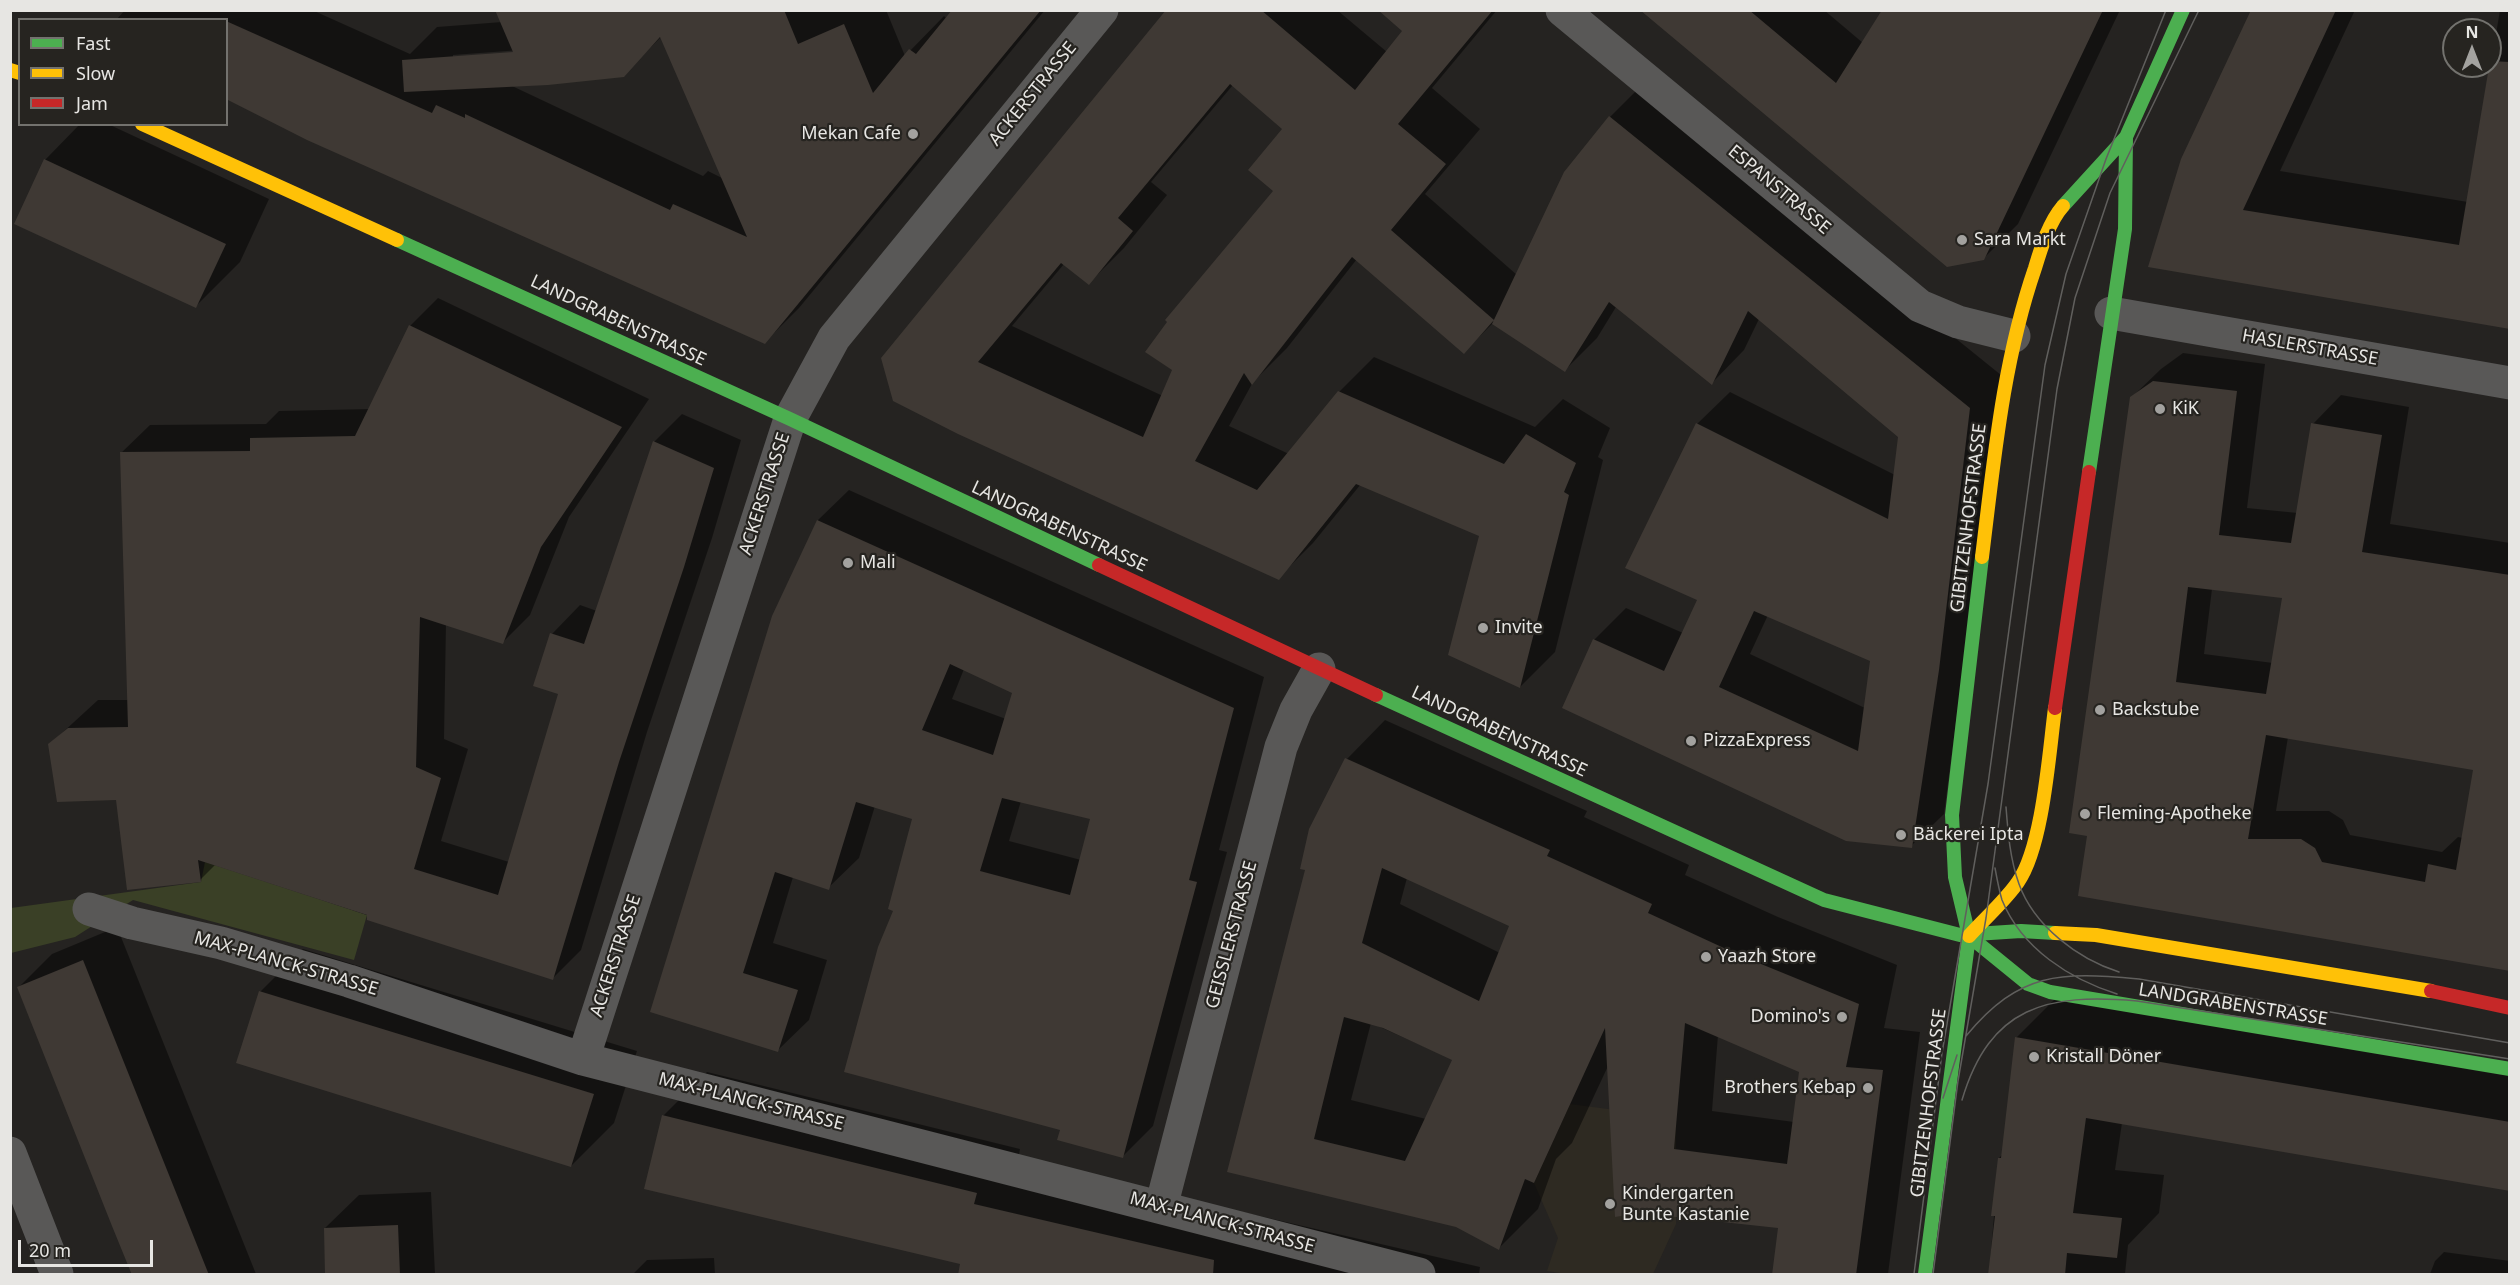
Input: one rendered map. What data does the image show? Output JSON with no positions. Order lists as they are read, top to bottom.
{
  "streets": {
    "main road": ["LANDGRABENSTRASSE", "GIBITZENHOFSTRASSE"],
    "street": [
      "ACKERSTRASSE",
      "ESPANSTRASSE",
      "HASLERSTRASSE",
      "GEISSLERSTRASSE",
      "MAX-PLANCK-STRASSE"
    ]
  },
  "crossings": [
    ["ACKERSTRASSE", "LANDGRABENSTRASSE"],
    ["ACKERSTRASSE", "MAX-PLANCK-STRASSE"],
    ["ESPANSTRASSE", "GIBITZENHOFSTRASSE"],
    ["LANDGRABENSTRASSE", "GIBITZENHOFSTRASSE"],
    ["LANDGRABENSTRASSE", "GEISSLERSTRASSE"],
    ["HASLERSTRASSE", "GIBITZENHOFSTRASSE"],
    ["GEISSLERSTRASSE", "MAX-PLANCK-STRASSE"]
  ],
  "places": [
    "Mekan Cafe",
    "Sara Markt",
    "KiK",
    "Mali",
    "Invite",
    "Backstube",
    "PizzaExpress",
    "Fleming-Apotheke",
    "Bäckerei Ipta",
    "Yaazh Store",
    "Domino's",
    "Kristall Döner",
    "Brothers Kebap",
    "Kindergarten Bunte Kastanie"
  ],
  "legend": ["Fast", "Slow", "Jam"],
  "scale_bar": "20 m",
  "north": "top"
}
